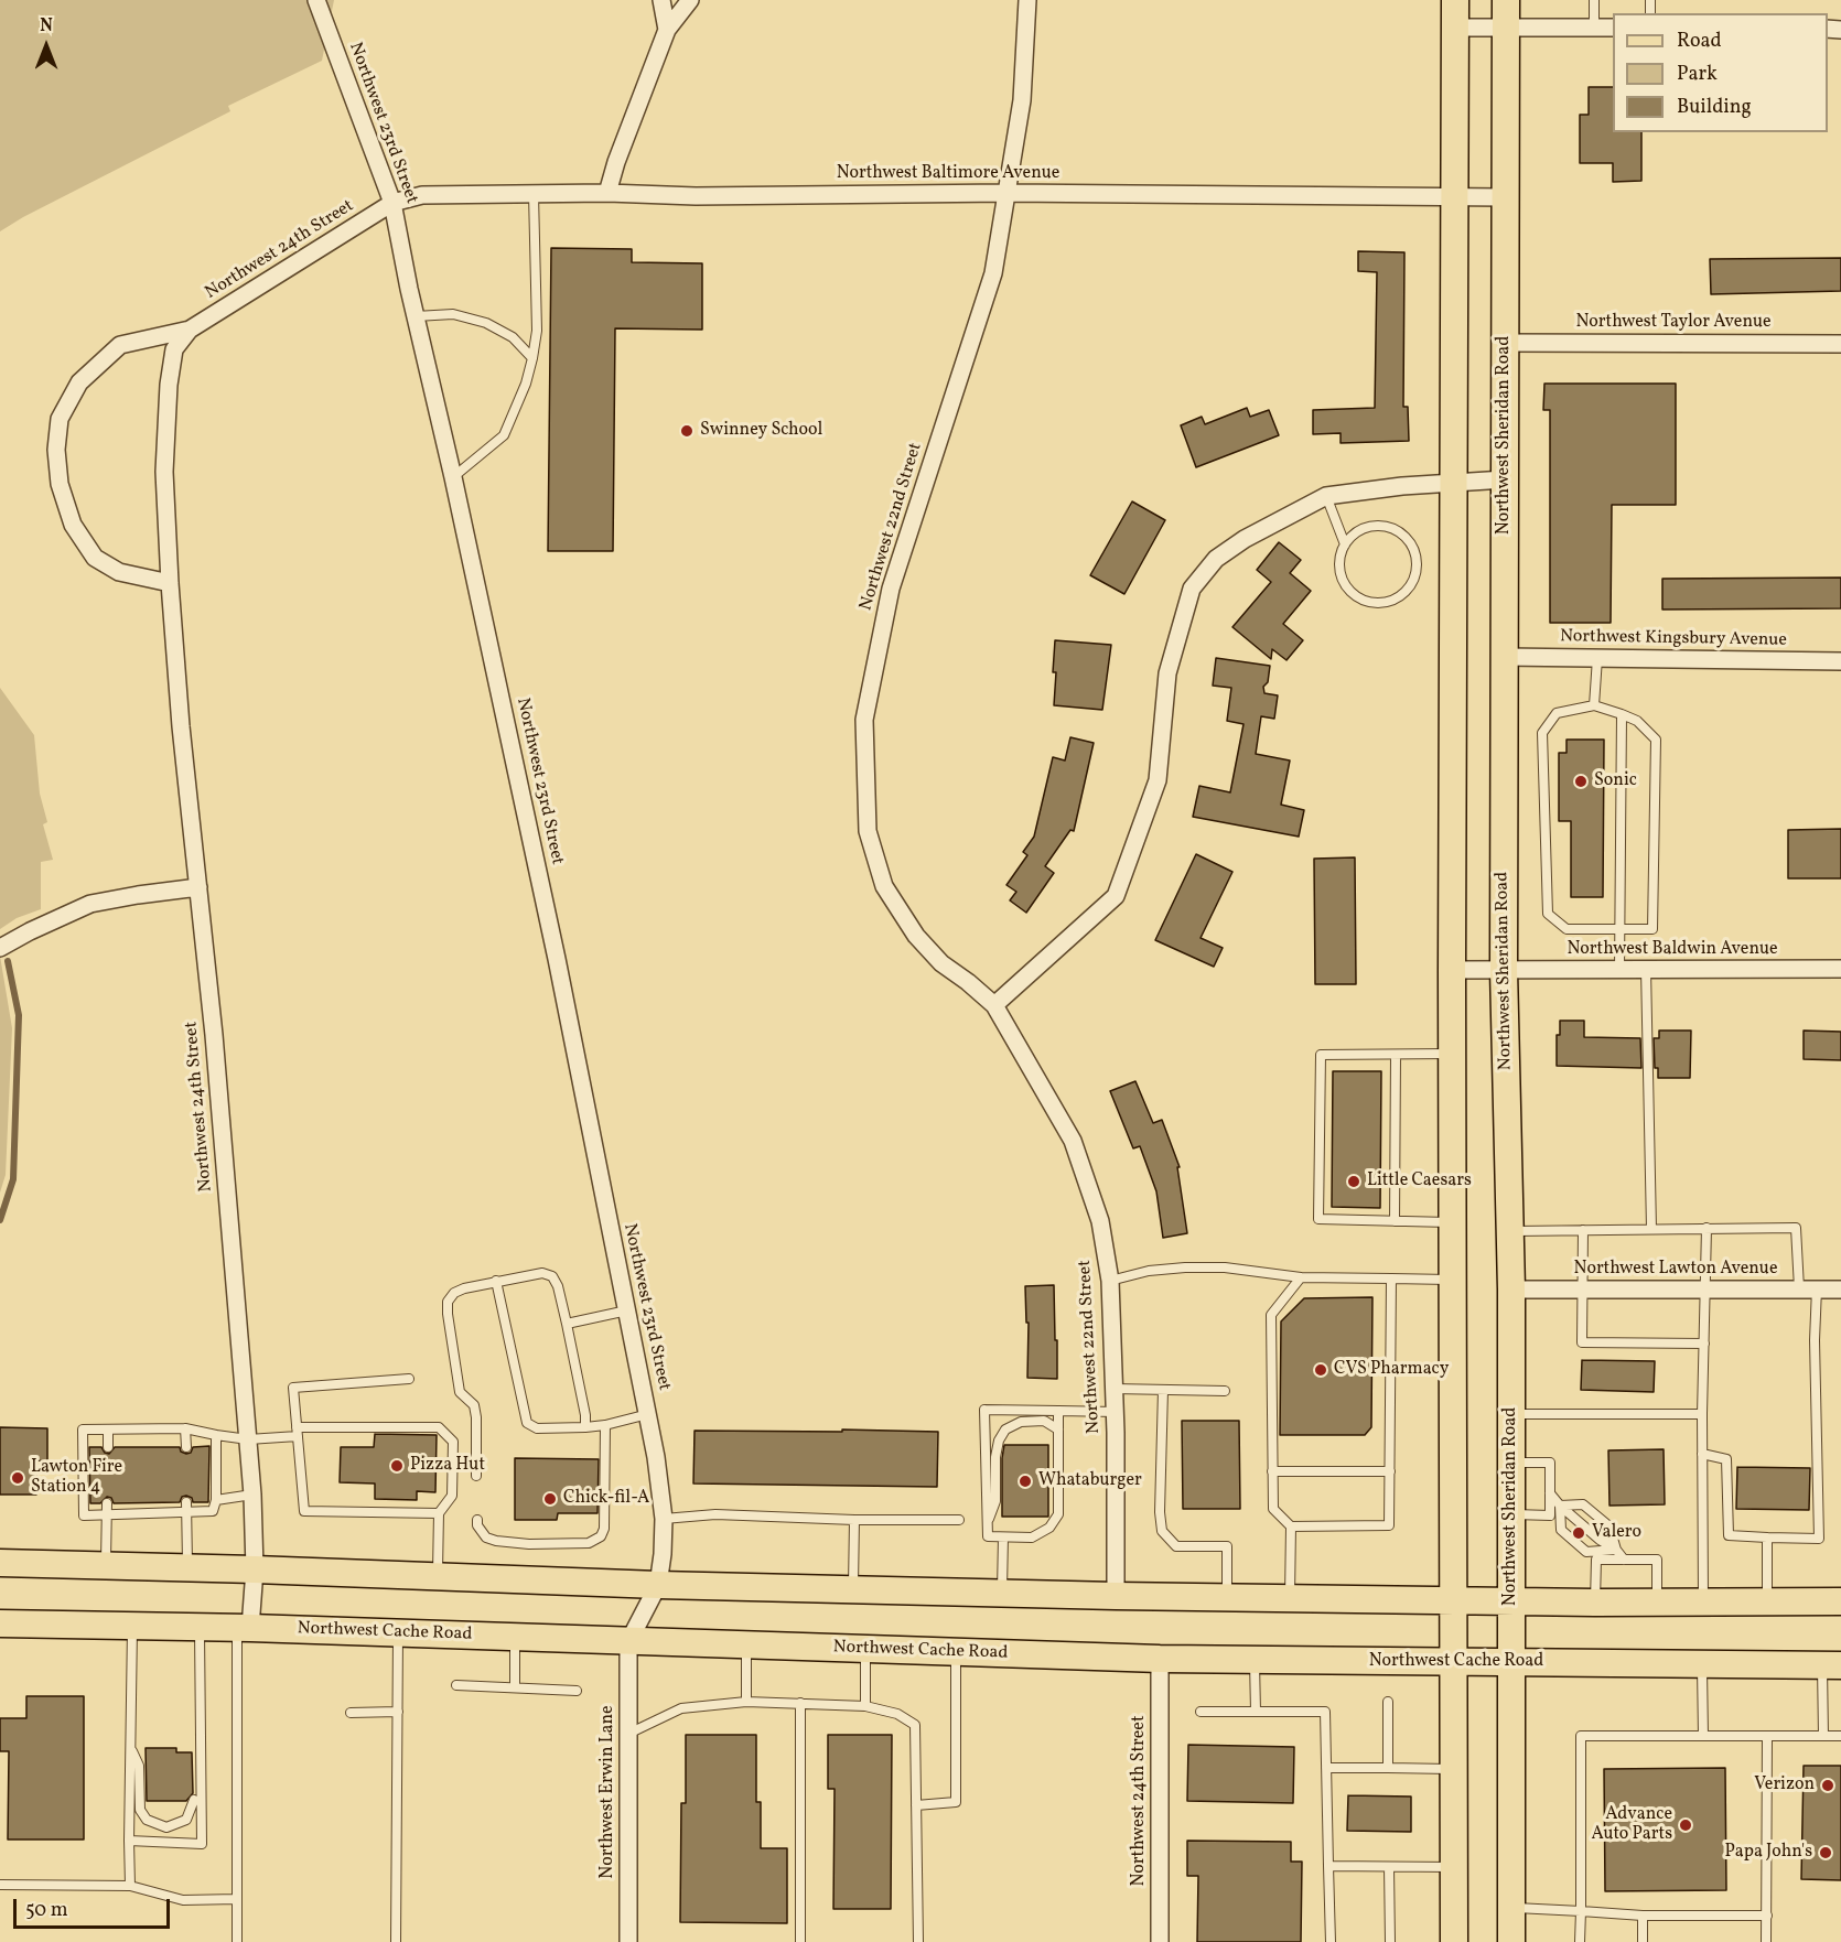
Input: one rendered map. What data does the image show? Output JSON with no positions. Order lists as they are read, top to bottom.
{
  "streets": {
    "main road": ["Northwest Sheridan Road", "Northwest Cache Road"],
    "street": [
      "Northwest 23rd Street",
      "Northwest Baltimore Avenue",
      "Northwest 24th Street",
      "Northwest Taylor Avenue",
      "Northwest 22nd Street",
      "Northwest Kingsbury Avenue",
      "Northwest Baldwin Avenue",
      "Northwest Lawton Avenue",
      "Northwest Erwin Lane"
    ]
  },
  "crossings": [
    ["Northwest 23rd Street", "Northwest Baltimore Avenue"],
    ["Northwest 23rd Street", "Northwest 24th Street"],
    ["Northwest 23rd Street", "Northwest Cache Road"],
    ["Northwest 23rd Street", "Northwest Erwin Lane"],
    ["Northwest Baltimore Avenue", "Northwest 24th Street"],
    ["Northwest Baltimore Avenue", "Northwest Sheridan Road"],
    ["Northwest Baltimore Avenue", "Northwest 22nd Street"],
    ["Northwest 24th Street", "Northwest Cache Road"],
    ["Northwest Taylor Avenue", "Northwest Sheridan Road"],
    ["Northwest Sheridan Road", "Northwest Kingsbury Avenue"],
    ["Northwest Sheridan Road", "Northwest Baldwin Avenue"],
    ["Northwest Sheridan Road", "Northwest Lawton Avenue"],
    ["Northwest Sheridan Road", "Northwest Cache Road"],
    ["Northwest Cache Road", "Northwest Erwin Lane"]
  ],
  "places": [
    "Swinney School",
    "Sonic",
    "Little Caesars",
    "CVS Pharmacy",
    "Pizza Hut",
    "Lawton Fire Station 4",
    "Whataburger",
    "Chick-fil-A",
    "Valero",
    "Verizon",
    "Advance Auto Parts",
    "Papa John's"
  ],
  "legend": ["Road", "Park", "Building"],
  "scale_bar": "50 m",
  "north": "top"
}
